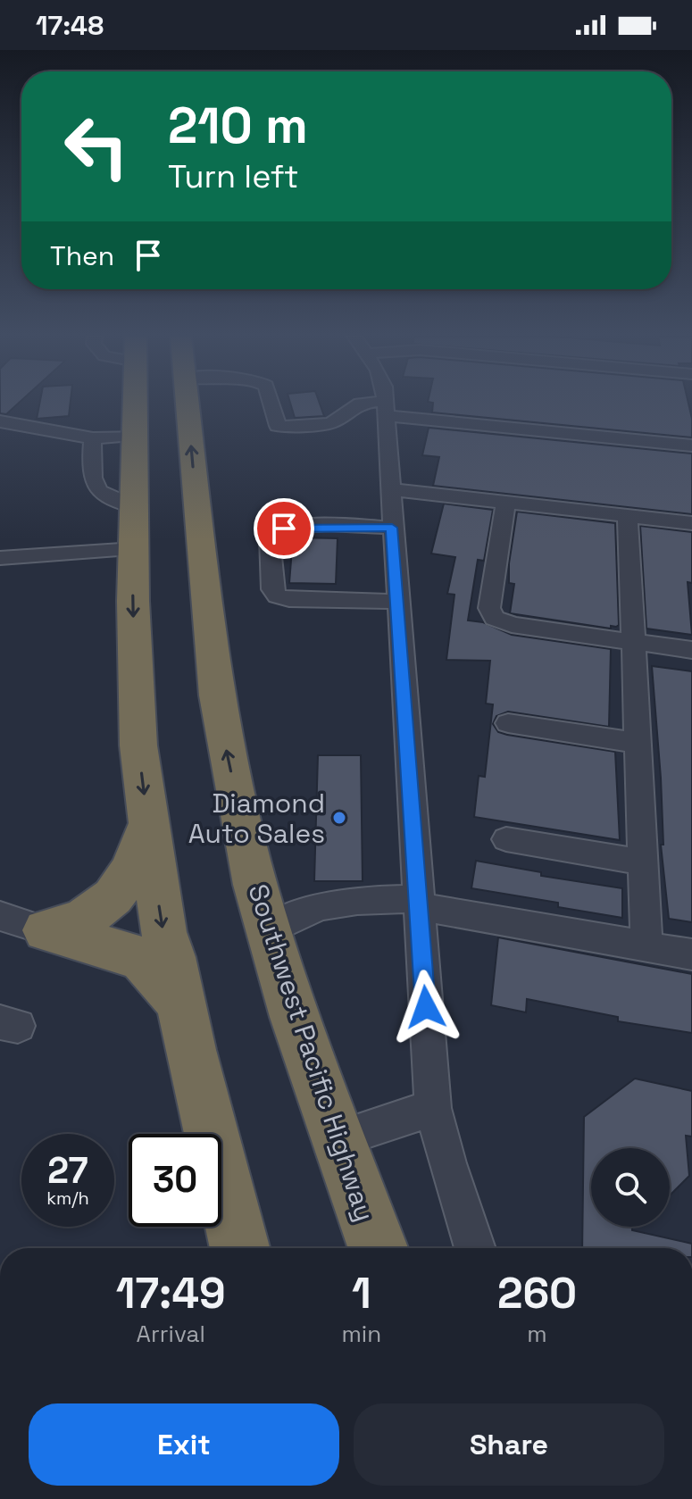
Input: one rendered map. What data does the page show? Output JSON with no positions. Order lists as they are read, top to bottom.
{
  "streets": {
    "highway": ["Southwest Pacific Highway"]
  },
  "places": ["Diamond Auto Sales"],
  "page": {
    "status": "17:48",
    "turn": ["210 m", "Turn left"],
    "then": "Then",
    "speed": "27 km/h",
    "limit": "30",
    "eta": [
      "17:49",
      "Arrival",
      "1",
      "min",
      "260",
      "m"
    ],
    "buttons": ["Exit", "Share"]
  }
}
